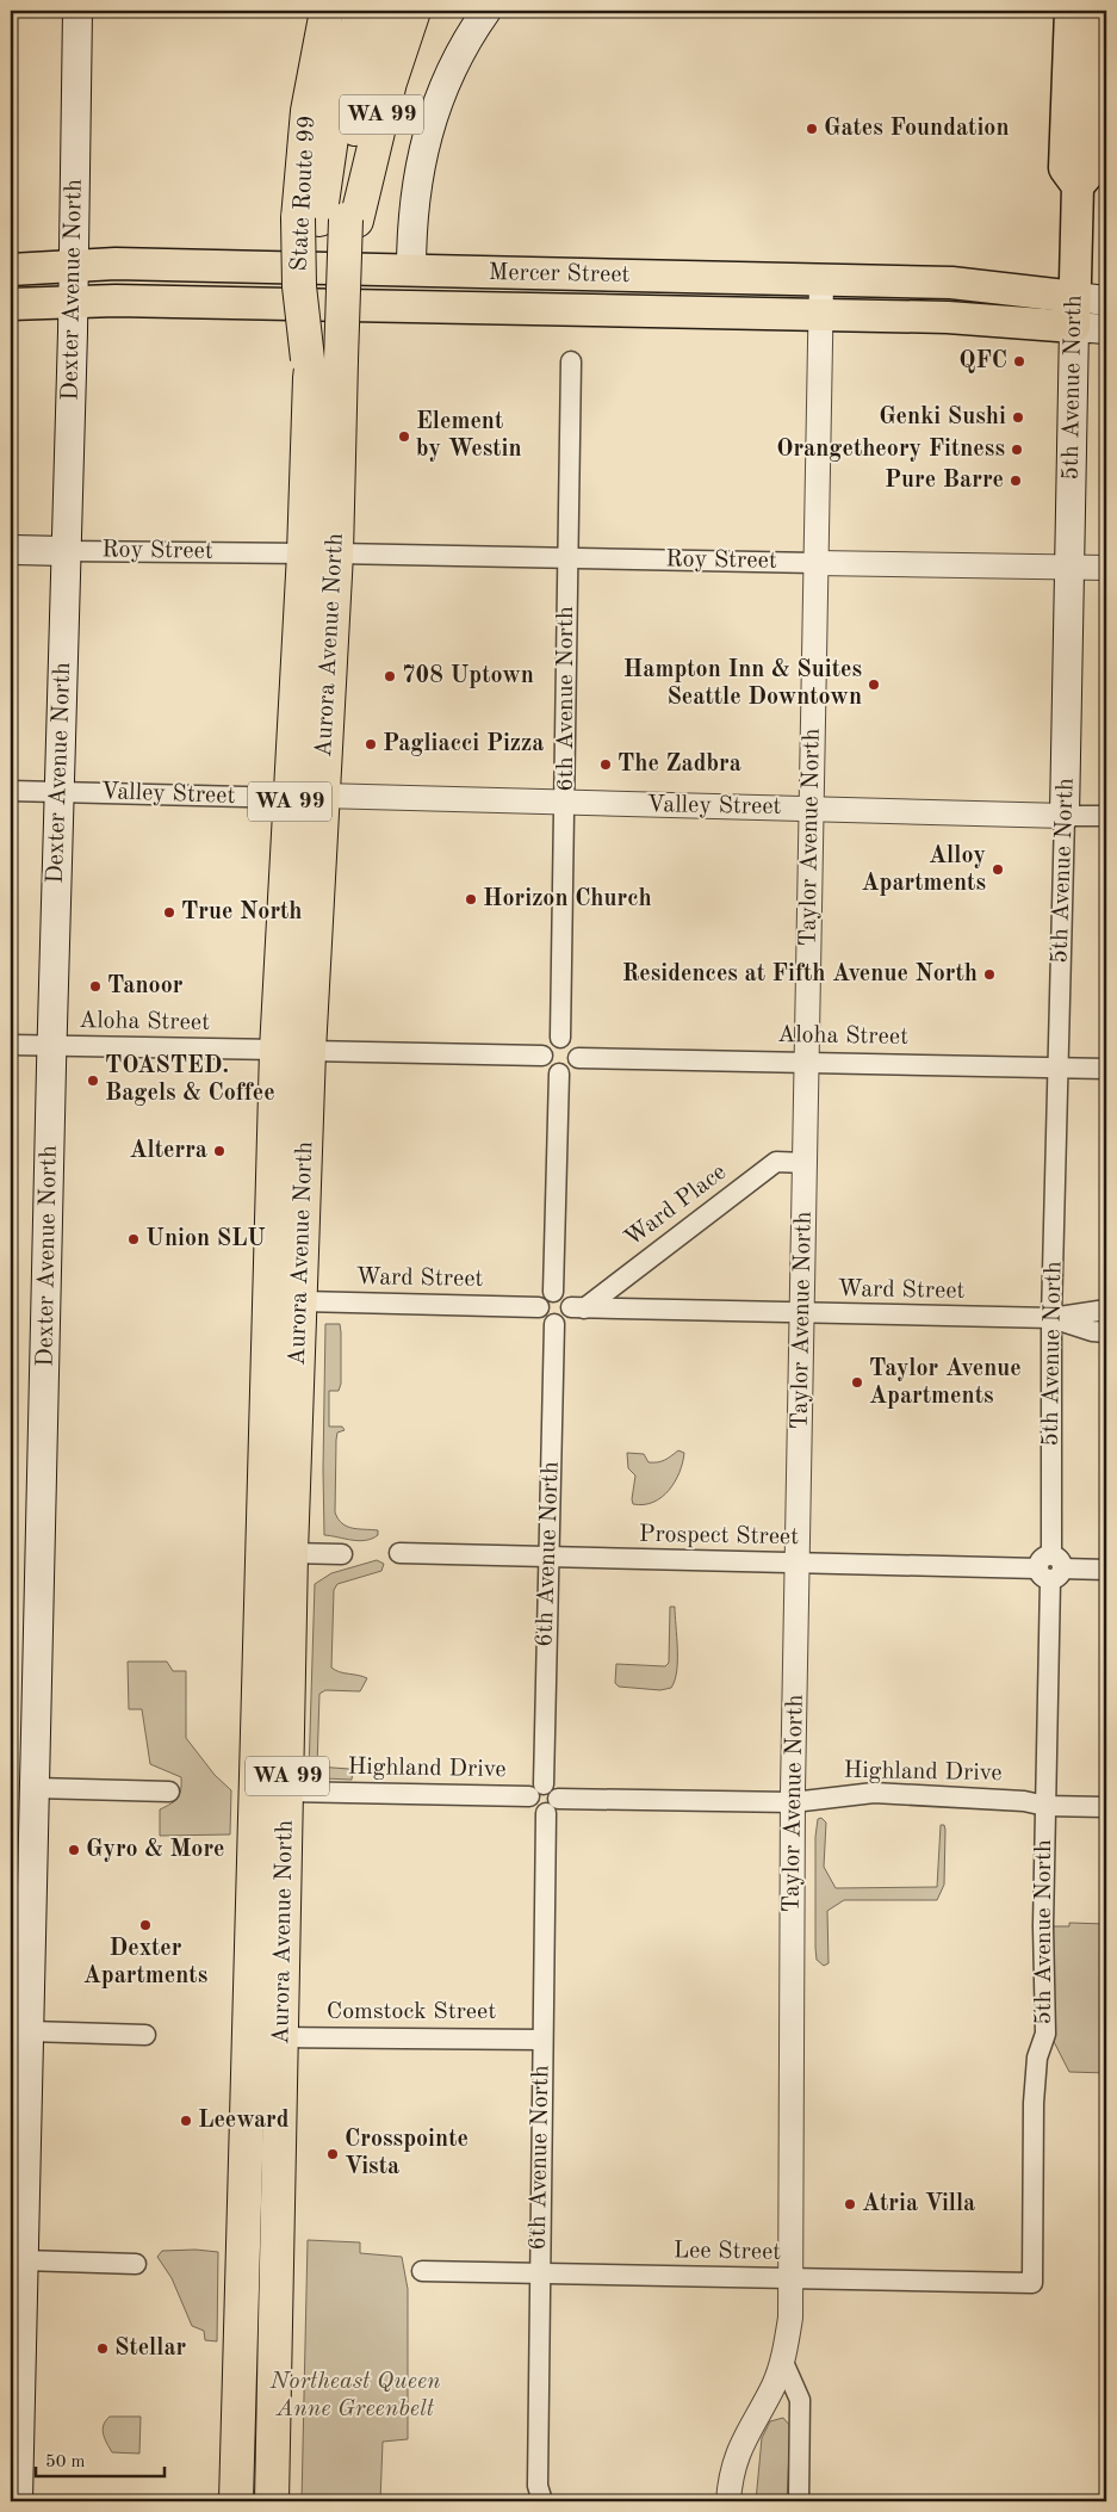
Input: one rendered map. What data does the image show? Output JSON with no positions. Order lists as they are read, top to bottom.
{
  "streets": {
    "highway": ["WA 99", "State Route 99", "Aurora Avenue North"],
    "main road": [
      "Mercer Street",
      "Dexter Avenue North",
      "5th Avenue North",
      "Roy Street"
    ],
    "street": [
      "6th Avenue North",
      "Valley Street",
      "Taylor Avenue North",
      "Aloha Street",
      "Ward Place",
      "Ward Street",
      "Prospect Street",
      "Highland Drive",
      "Comstock Street",
      "Lee Street"
    ]
  },
  "crossings": [
    ["State Route 99", "Aurora Avenue North"],
    ["Mercer Street", "Dexter Avenue North"],
    ["Mercer Street", "5th Avenue North"],
    ["Mercer Street", "Taylor Avenue North"],
    ["Dexter Avenue North", "Roy Street"],
    ["Dexter Avenue North", "Valley Street"],
    ["Dexter Avenue North", "Aloha Street"],
    ["5th Avenue North", "Roy Street"],
    ["5th Avenue North", "Valley Street"],
    ["5th Avenue North", "Aloha Street"],
    ["5th Avenue North", "Ward Street"],
    ["5th Avenue North", "Prospect Street"],
    ["5th Avenue North", "Highland Drive"],
    ["5th Avenue North", "Lee Street"],
    ["Roy Street", "Aurora Avenue North"],
    ["Roy Street", "6th Avenue North"],
    ["Roy Street", "Taylor Avenue North"],
    ["Aurora Avenue North", "Valley Street"],
    ["Aurora Avenue North", "Aloha Street"],
    ["Aurora Avenue North", "Ward Street"],
    ["Aurora Avenue North", "Highland Drive"],
    ["Aurora Avenue North", "Comstock Street"],
    ["6th Avenue North", "Valley Street"],
    ["6th Avenue North", "Aloha Street"],
    ["6th Avenue North", "Ward Place"],
    ["6th Avenue North", "Ward Street"],
    ["6th Avenue North", "Prospect Street"],
    ["6th Avenue North", "Highland Drive"],
    ["6th Avenue North", "Comstock Street"],
    ["6th Avenue North", "Lee Street"],
    ["Valley Street", "Taylor Avenue North"],
    ["Taylor Avenue North", "Aloha Street"],
    ["Taylor Avenue North", "Ward Place"],
    ["Taylor Avenue North", "Ward Street"],
    ["Taylor Avenue North", "Prospect Street"],
    ["Taylor Avenue North", "Highland Drive"],
    ["Taylor Avenue North", "Lee Street"],
    ["Ward Place", "Ward Street"]
  ],
  "parks": ["Northeast Queen Anne Greenbelt"],
  "places": [
    "Gates Foundation",
    "QFC",
    "Genki Sushi",
    "Element by Westin",
    "Orangetheory Fitness",
    "Pure Barre",
    "708 Uptown",
    "Hampton Inn & Suites Seattle Downtown",
    "Pagliacci Pizza",
    "The Zadbra",
    "Alloy Apartments",
    "Horizon Church",
    "True North",
    "Residences at Fifth Avenue North",
    "Tanoor",
    "TOASTED. Bagels & Coffee",
    "Alterra",
    "Union SLU",
    "Taylor Avenue Apartments",
    "Gyro & More",
    "Dexter Apartments",
    "Leeward",
    "Crosspointe Vista",
    "Atria Villa",
    "Stellar"
  ],
  "scale_bar": "50 m"
}
